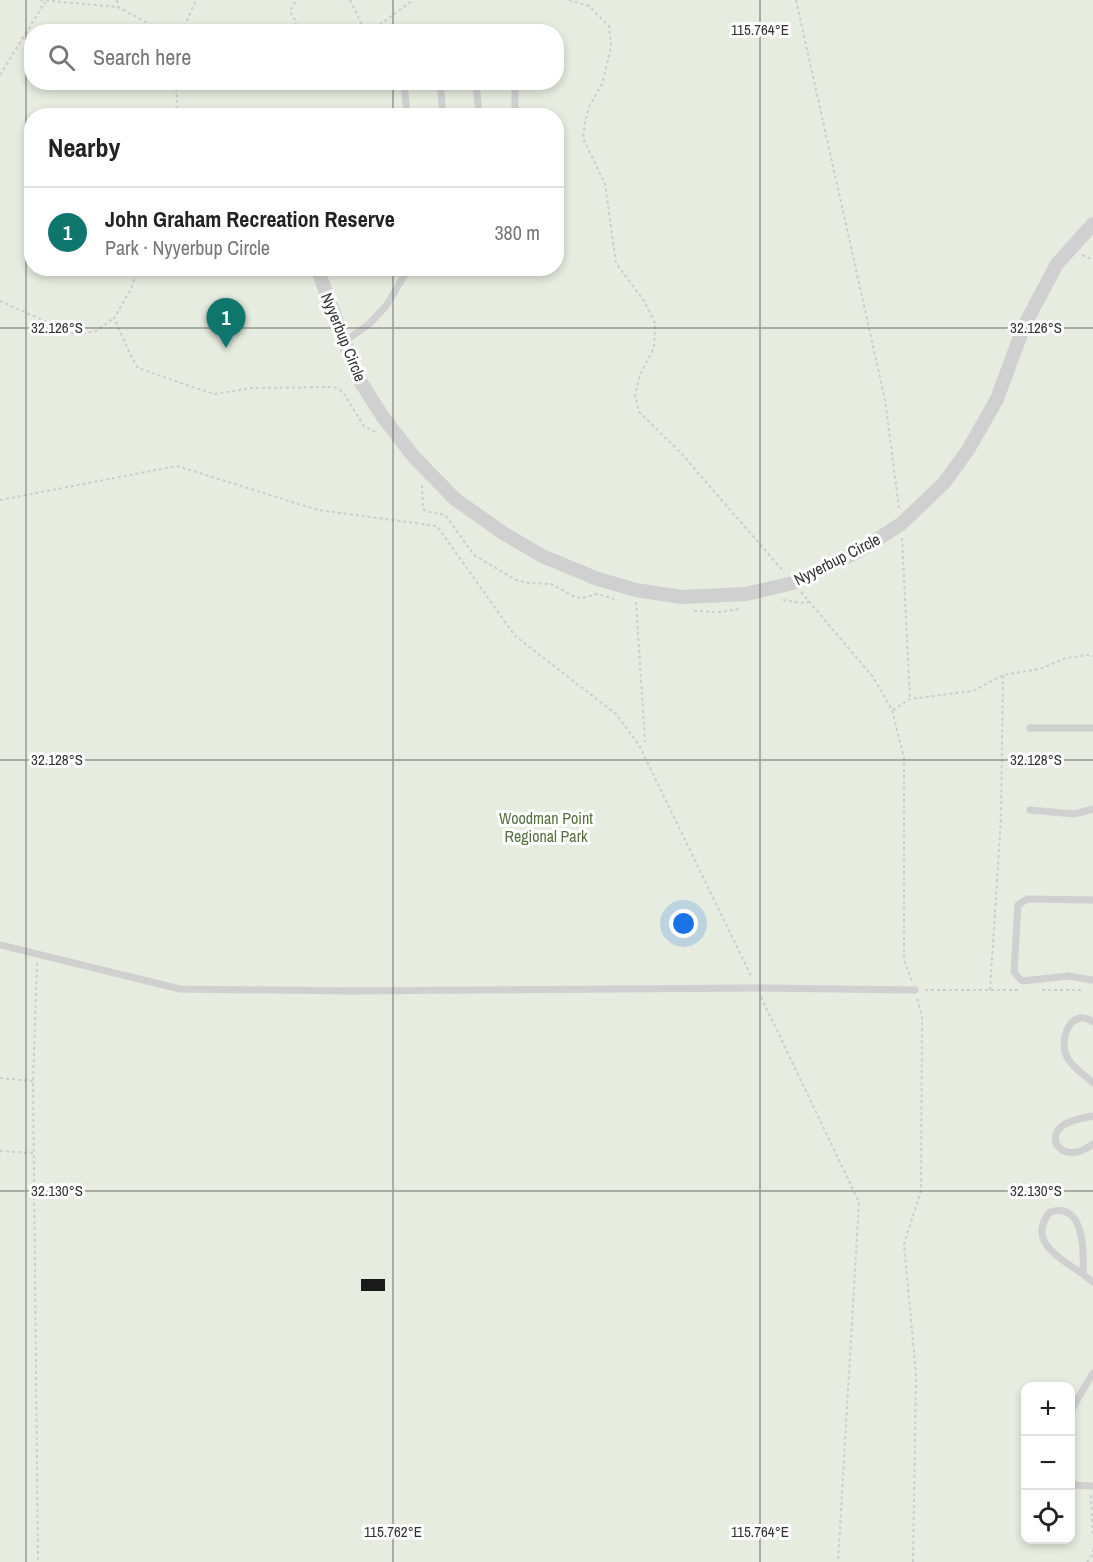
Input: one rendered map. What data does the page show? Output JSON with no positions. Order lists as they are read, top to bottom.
{
  "streets": {
    "street": ["Nyyerbup Circle"]
  },
  "parks": ["Woodman Point Regional Park"],
  "page": {
    "search": "Search here",
    "heading": "Nearby",
    "list": [
      {
        "mark": "1",
        "name": "John Graham Recreation Reserve",
        "note": "Park · Nyyerbup Circle",
        "value": "380 m"
      }
    ],
    "pins": "1",
    "map_buttons": ["+", "−"]
  },
  "coordinates": [
    "115.764°E",
    "32.126°S",
    "32.128°S",
    "32.130°S",
    "115.762°E"
  ]
}
